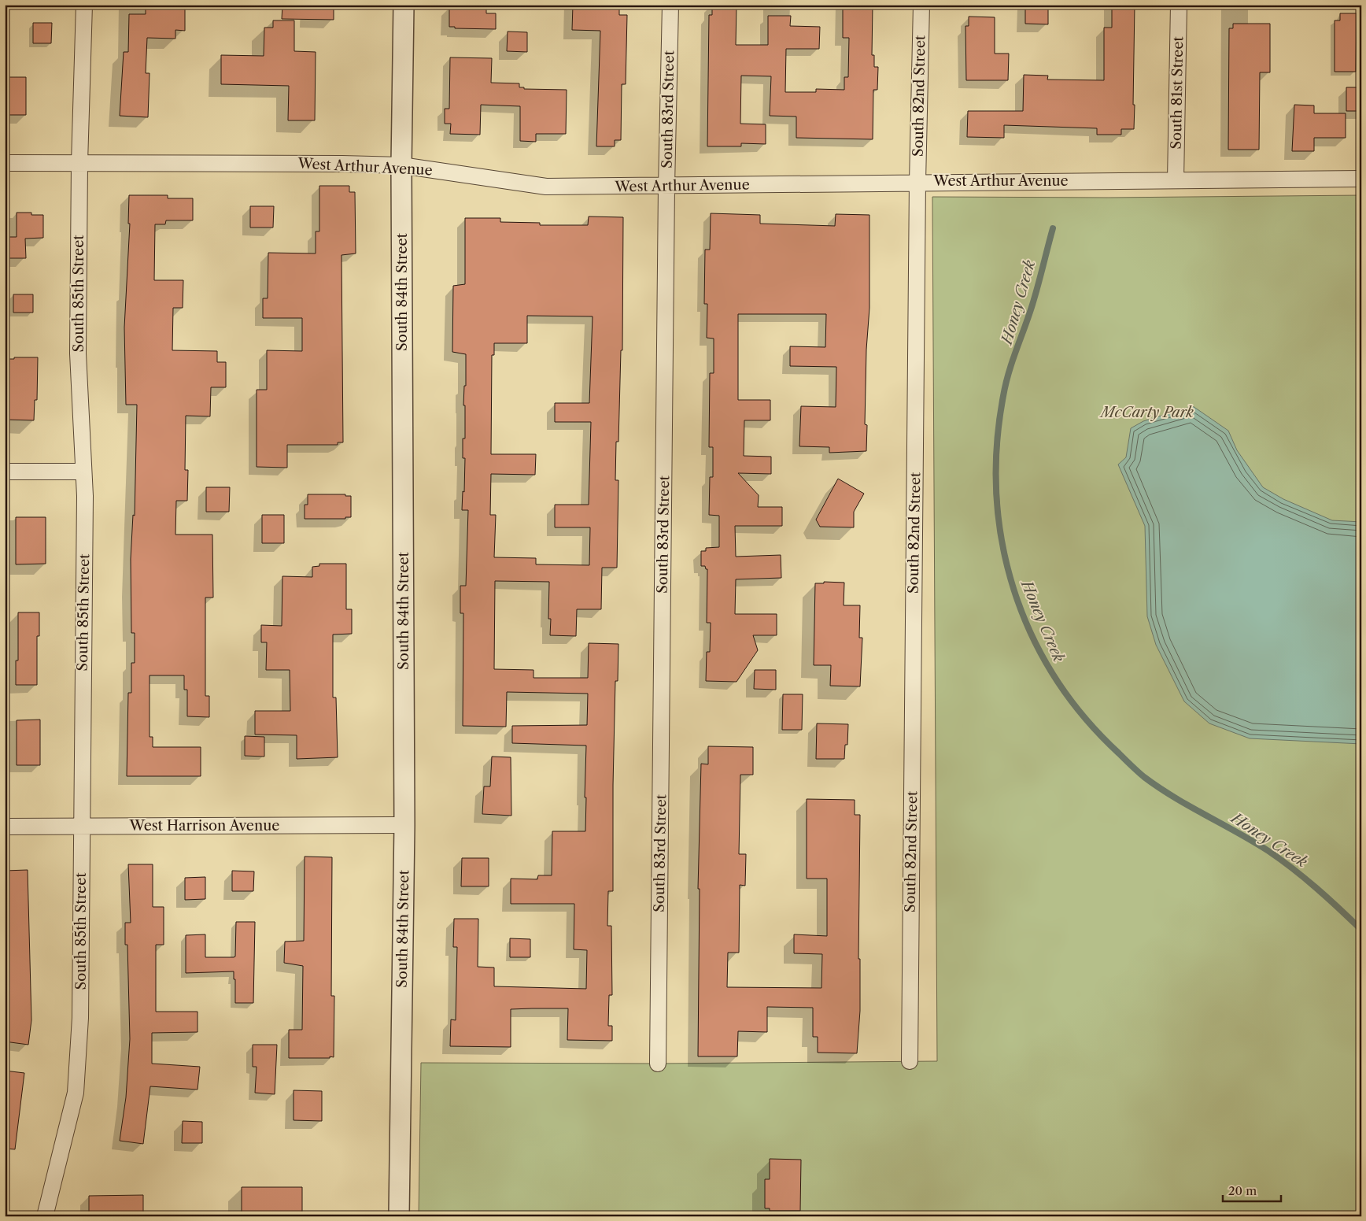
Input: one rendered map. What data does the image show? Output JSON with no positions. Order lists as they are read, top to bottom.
{
  "streets": {
    "street": [
      "South 81st Street",
      "South 82nd Street",
      "South 83rd Street",
      "West Arthur Avenue",
      "South 84th Street",
      "South 85th Street",
      "West Harrison Avenue"
    ]
  },
  "crossings": [
    ["South 81st Street", "West Arthur Avenue"],
    ["South 82nd Street", "West Arthur Avenue"],
    ["South 83rd Street", "West Arthur Avenue"],
    ["West Arthur Avenue", "South 84th Street"],
    ["West Arthur Avenue", "South 85th Street"],
    ["South 84th Street", "West Harrison Avenue"],
    ["South 85th Street", "West Harrison Avenue"]
  ],
  "water": ["Honey Creek"],
  "parks": ["McCarty Park"],
  "scale_bar": "20 m"
}
